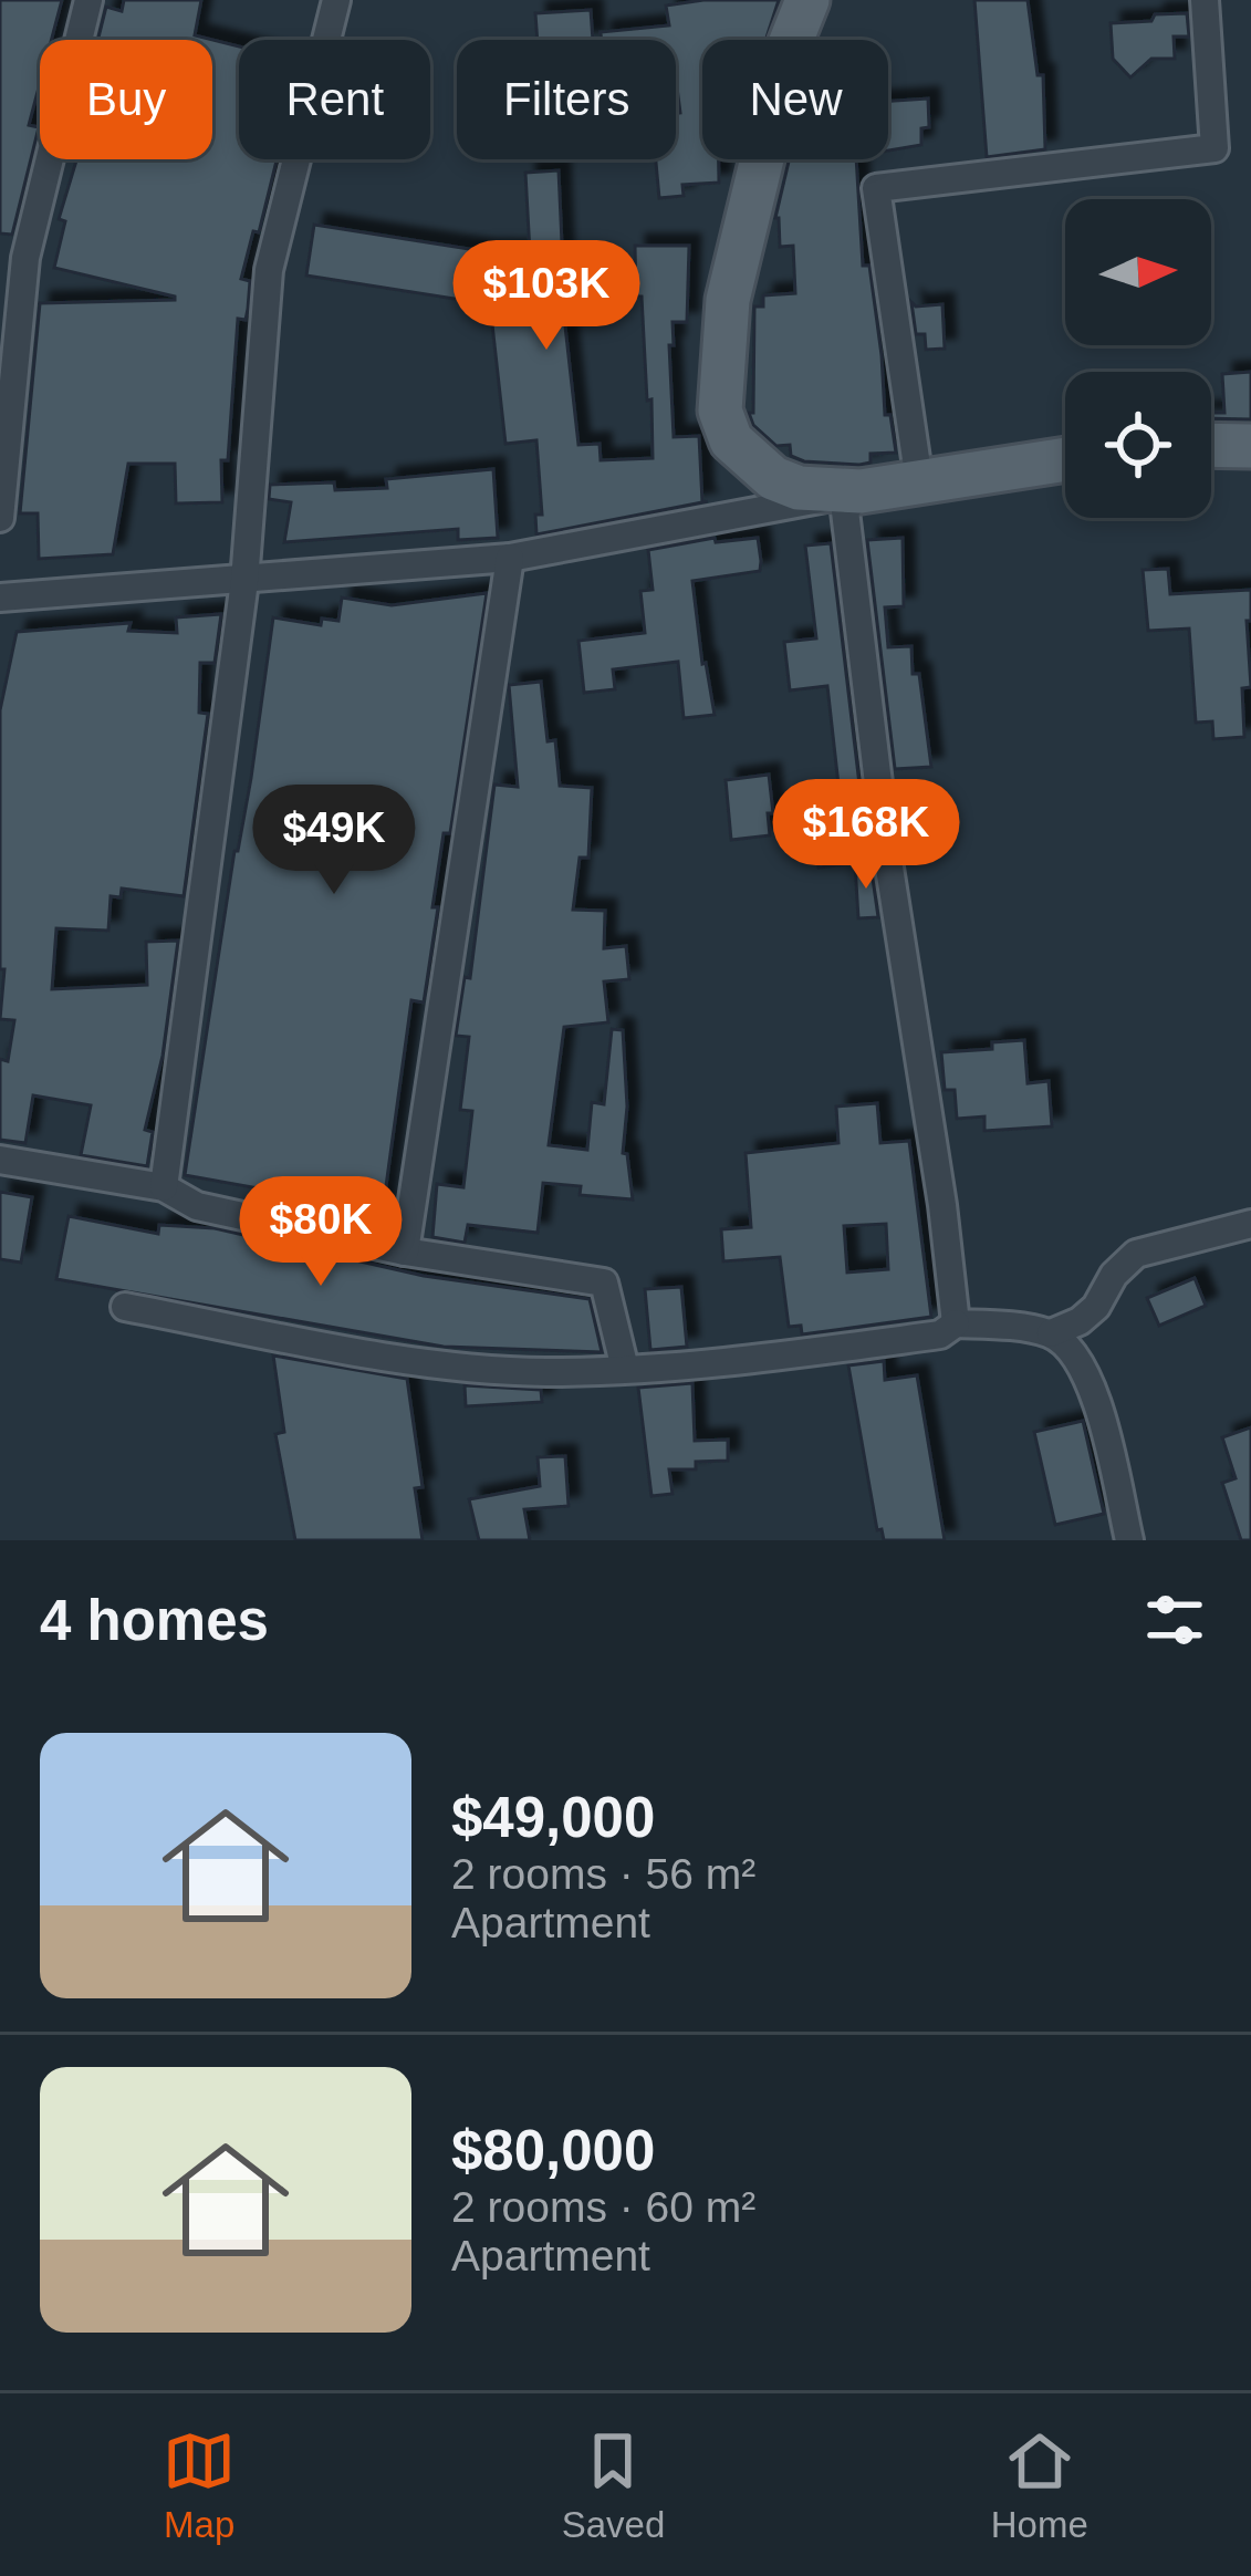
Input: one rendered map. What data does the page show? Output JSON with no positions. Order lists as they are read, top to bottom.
{
  "north": "right",
  "page": {
    "chip": [
      "Buy",
      "Rent",
      "Filters",
      "New"
    ],
    "price": [
      "$103K",
      "$168K",
      "$49K",
      "$80K"
    ],
    "heading": "4 homes",
    "list": [
      {
        "name": "$49,000",
        "note": "2 rooms · 56 m² · Apartment"
      },
      {
        "name": "$80,000",
        "note": "2 rooms · 60 m² · Apartment"
      }
    ],
    "tabs": ["Map", "Saved", "Home"]
  }
}
